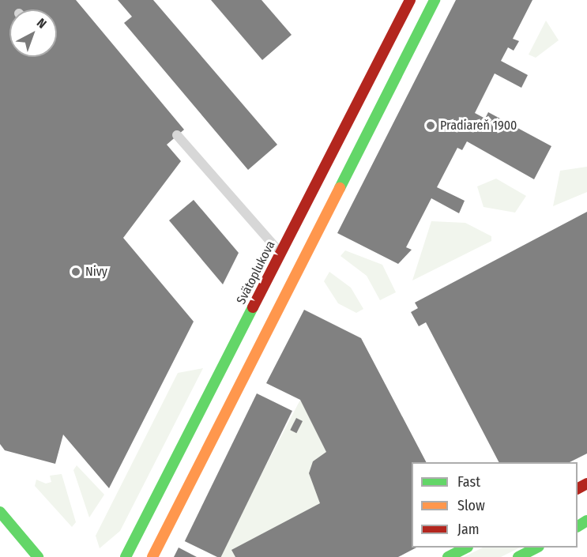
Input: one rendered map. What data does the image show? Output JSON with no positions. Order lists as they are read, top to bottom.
{
  "streets": {
    "street": ["Svätoplukova"]
  },
  "places": ["Pradiareň 1900", "Nivy"],
  "legend": ["Fast", "Slow", "Jam"],
  "north": "top right"
}
